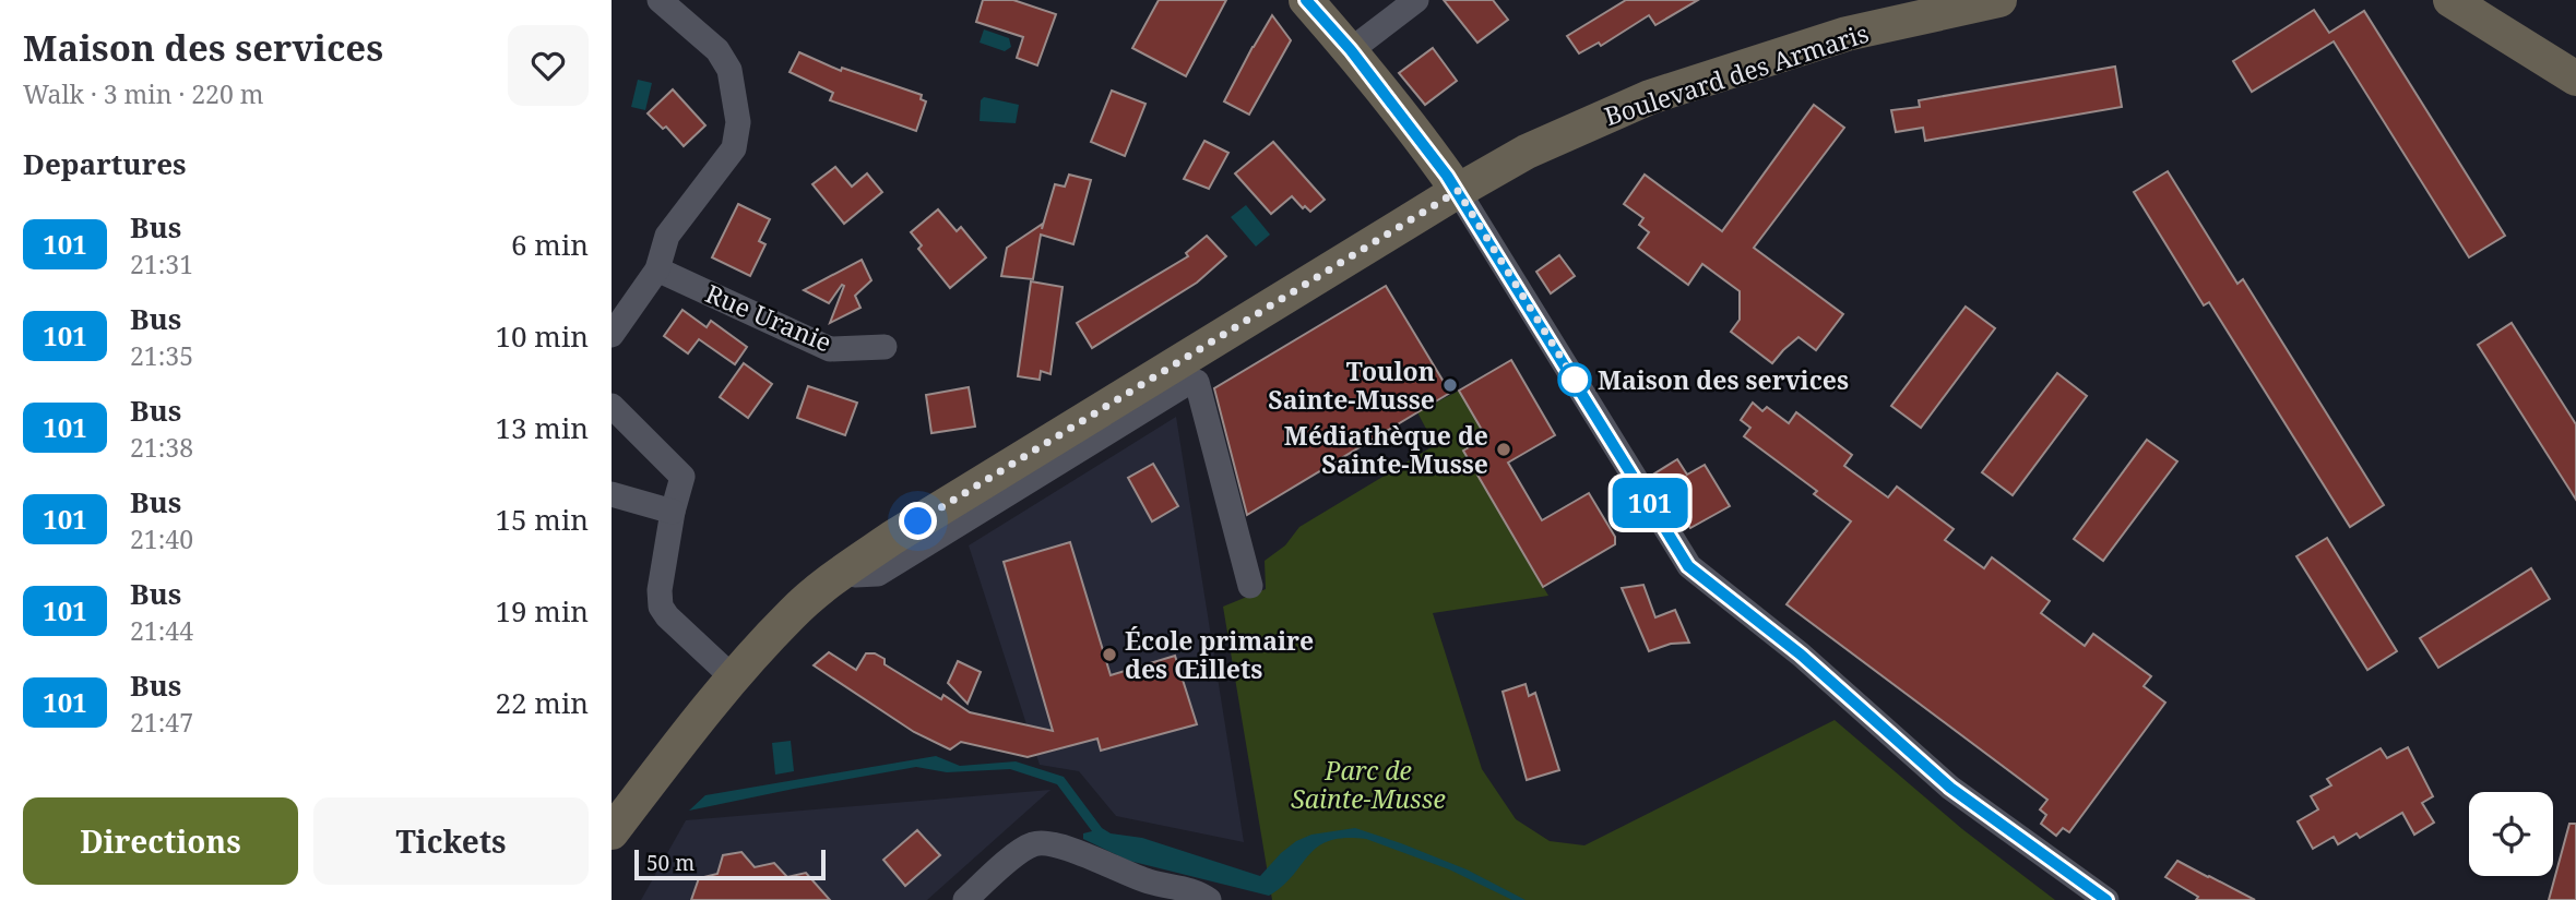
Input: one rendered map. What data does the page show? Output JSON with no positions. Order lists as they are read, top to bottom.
{
  "streets": {
    "main road": ["Boulevard des Armaris"],
    "street": ["Rue Uranie"]
  },
  "parks": ["Parc de Sainte-Musse"],
  "places": [
    "Maison des services",
    "Toulon Sainte-Musse",
    "Médiathèque de Sainte-Musse",
    "École primaire des Œillets"
  ],
  "lines": ["bus line 101"],
  "scale_bar": "50 m",
  "page": {
    "heading": [
      ["Maison des services", "Walk · 3 min · 220 m"],
      "Departures"
    ],
    "on_map": "101",
    "list": [
      {
        "mark": "101",
        "name": "Bus",
        "note": "21:31",
        "value": "6 min"
      },
      {
        "mark": "101",
        "name": "Bus",
        "note": "21:35",
        "value": "10 min"
      },
      {
        "mark": "101",
        "name": "Bus",
        "note": "21:38",
        "value": "13 min"
      },
      {
        "mark": "101",
        "name": "Bus",
        "note": "21:40",
        "value": "15 min"
      },
      {
        "mark": "101",
        "name": "Bus",
        "note": "21:44",
        "value": "19 min"
      },
      {
        "mark": "101",
        "name": "Bus",
        "note": "21:47",
        "value": "22 min"
      }
    ],
    "buttons": ["Directions", "Tickets"],
    "scale": "50 m"
  }
}
